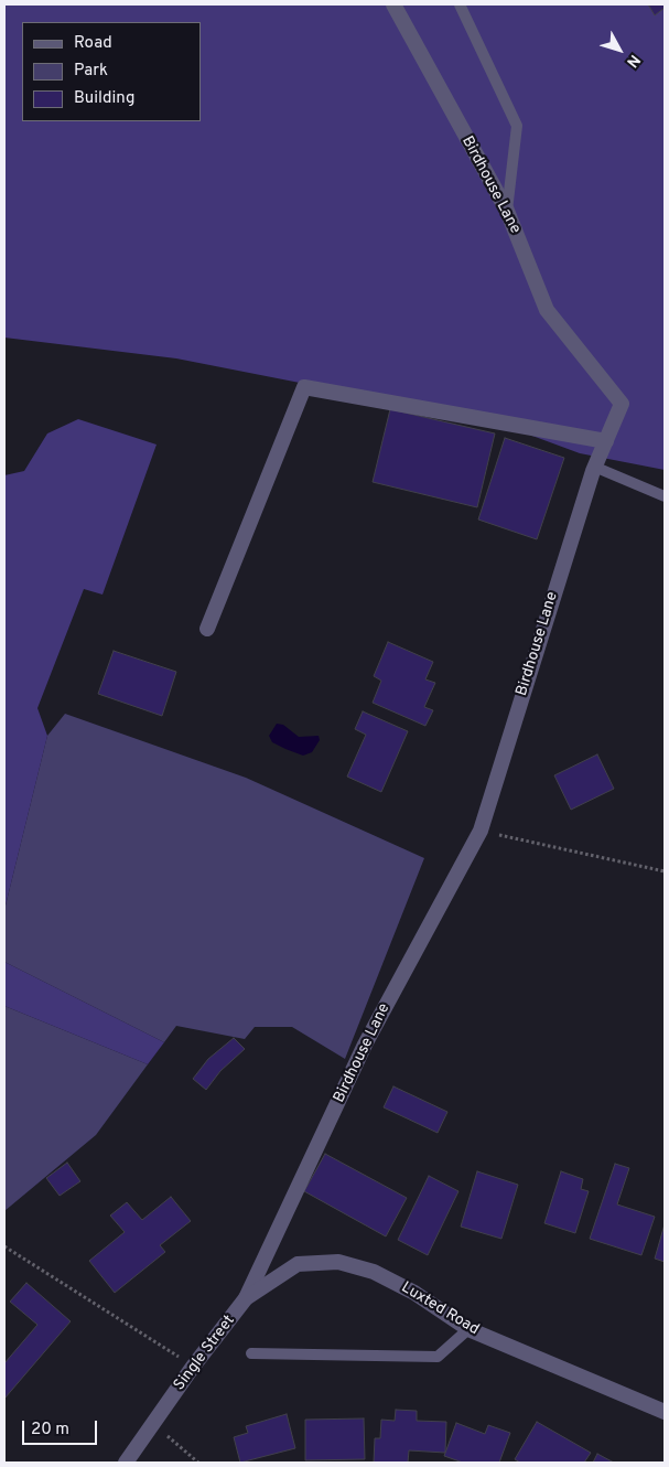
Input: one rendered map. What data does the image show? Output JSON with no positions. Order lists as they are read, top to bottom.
{
  "streets": {
    "street": ["Birdhouse Lane", "Luxted Road", "Single Street"]
  },
  "crossings": [
    ["Birdhouse Lane", "Luxted Road"],
    ["Birdhouse Lane", "Single Street"],
    ["Luxted Road", "Single Street"]
  ],
  "legend": ["Road", "Park", "Building"],
  "scale_bar": "20 m",
  "north": "bottom right"
}
